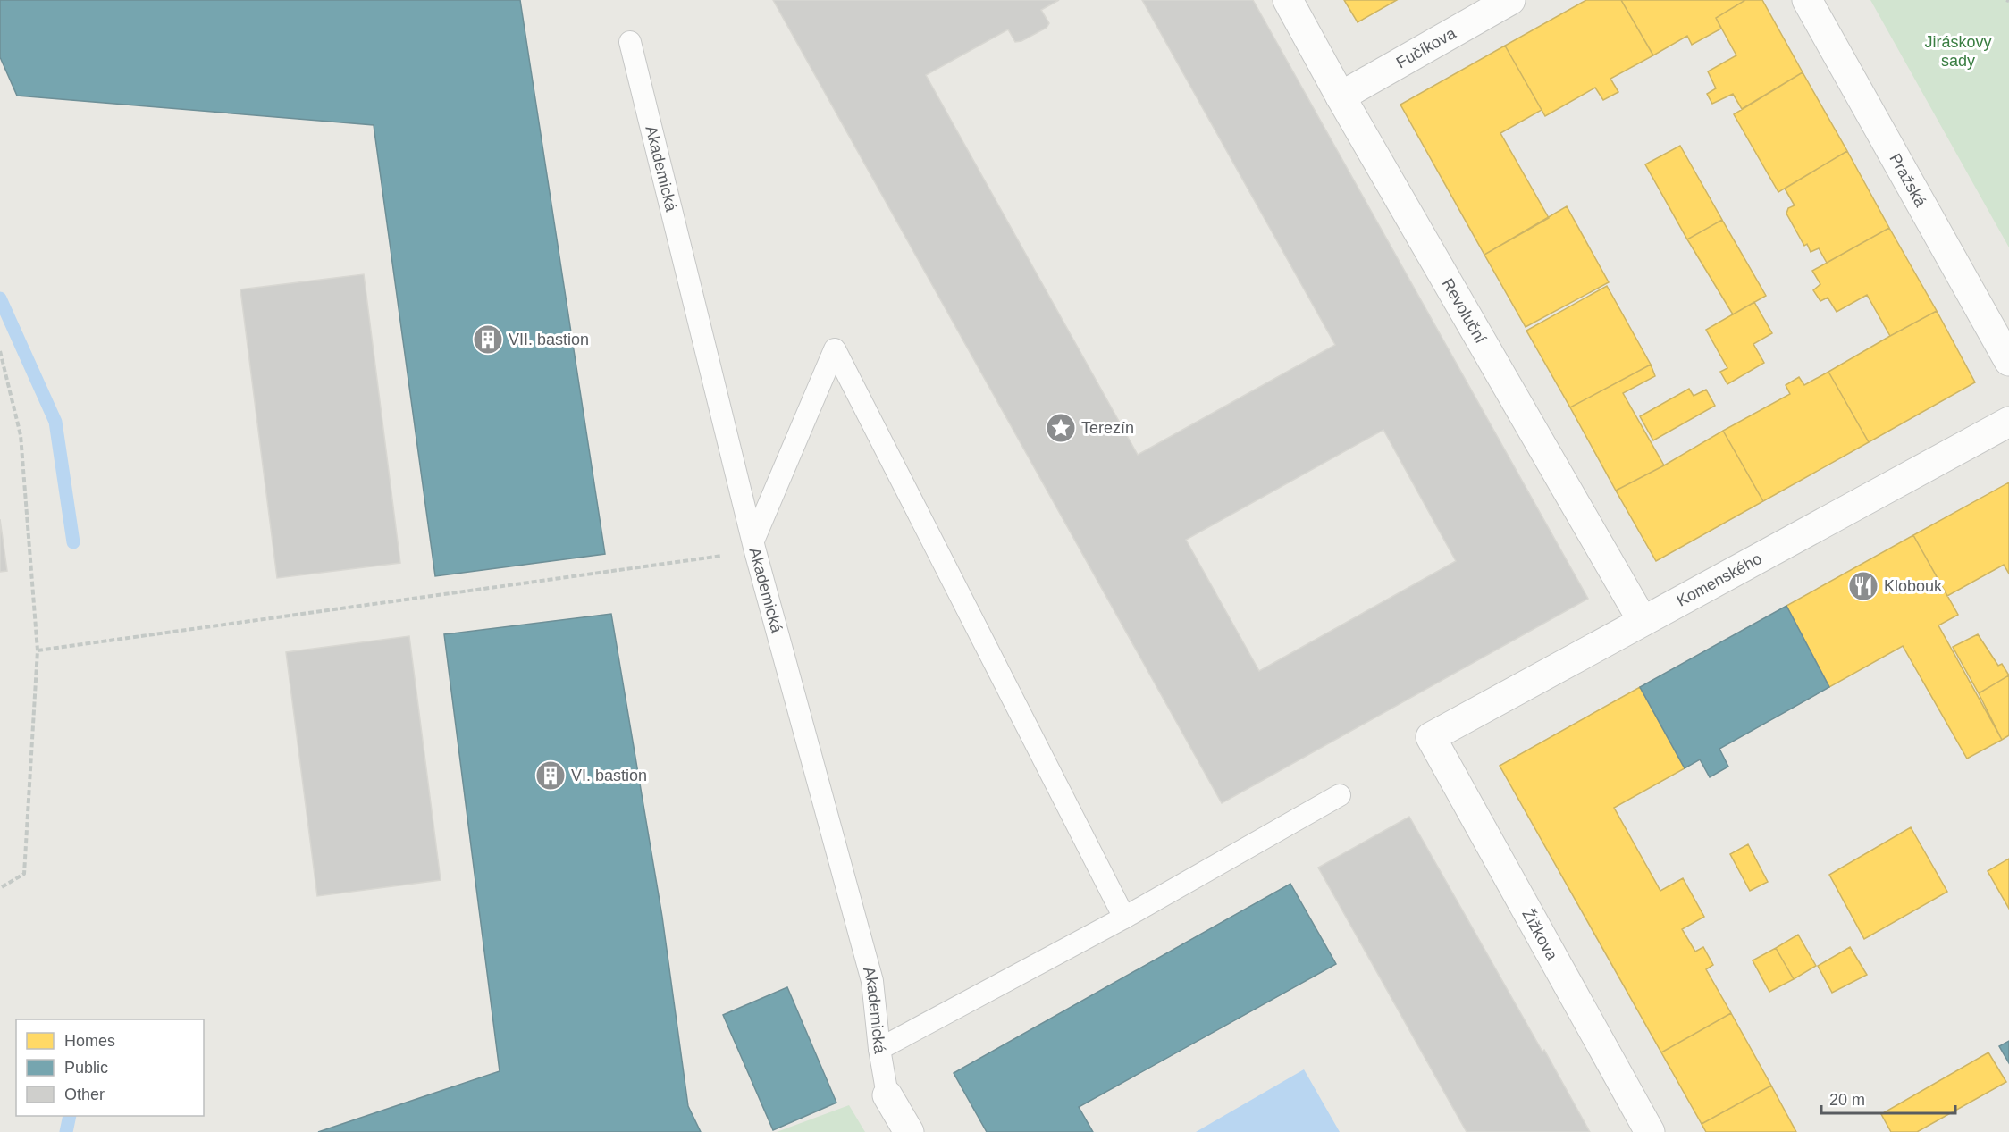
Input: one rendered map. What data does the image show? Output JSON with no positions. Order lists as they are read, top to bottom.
{
  "streets": {
    "street": [
      "Fučíkova",
      "Akademická",
      "Pražská",
      "Revoluční",
      "Komenského",
      "Žižkova"
    ]
  },
  "crossings": [
    ["Fučíkova", "Revoluční"],
    ["Revoluční", "Komenského"],
    ["Komenského", "Žižkova"]
  ],
  "parks": ["Jiráskovy sady"],
  "places": {
    "building": ["VII. bastion", "VI. bastion"],
    "place": ["Terezín"],
    "restaurant": ["Klobouk"]
  },
  "legend": ["Homes", "Public", "Other"],
  "scale_bar": "20 m"
}
